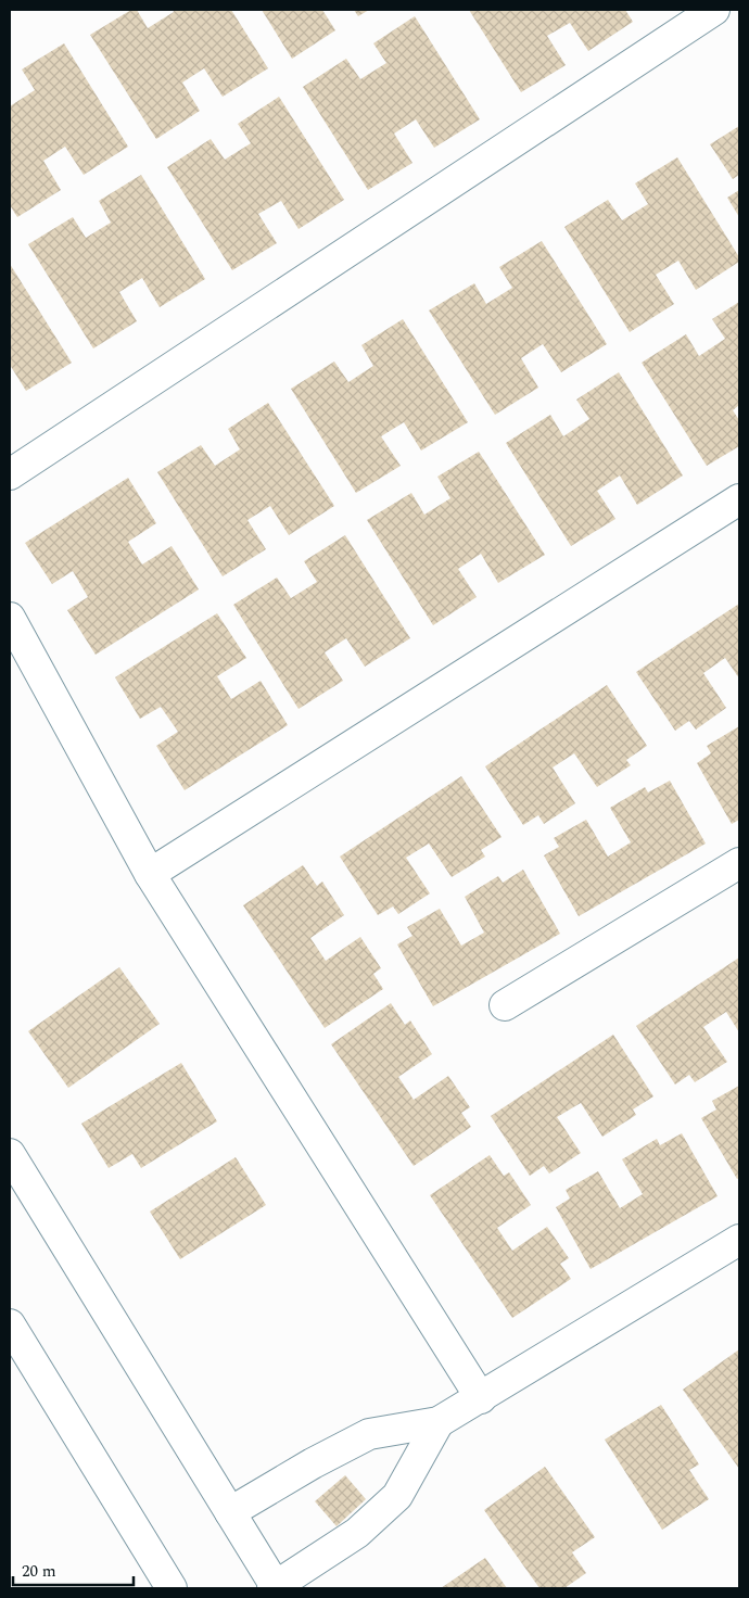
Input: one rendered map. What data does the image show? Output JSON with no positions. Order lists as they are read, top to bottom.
{
  "scale_bar": "20 m"
}
